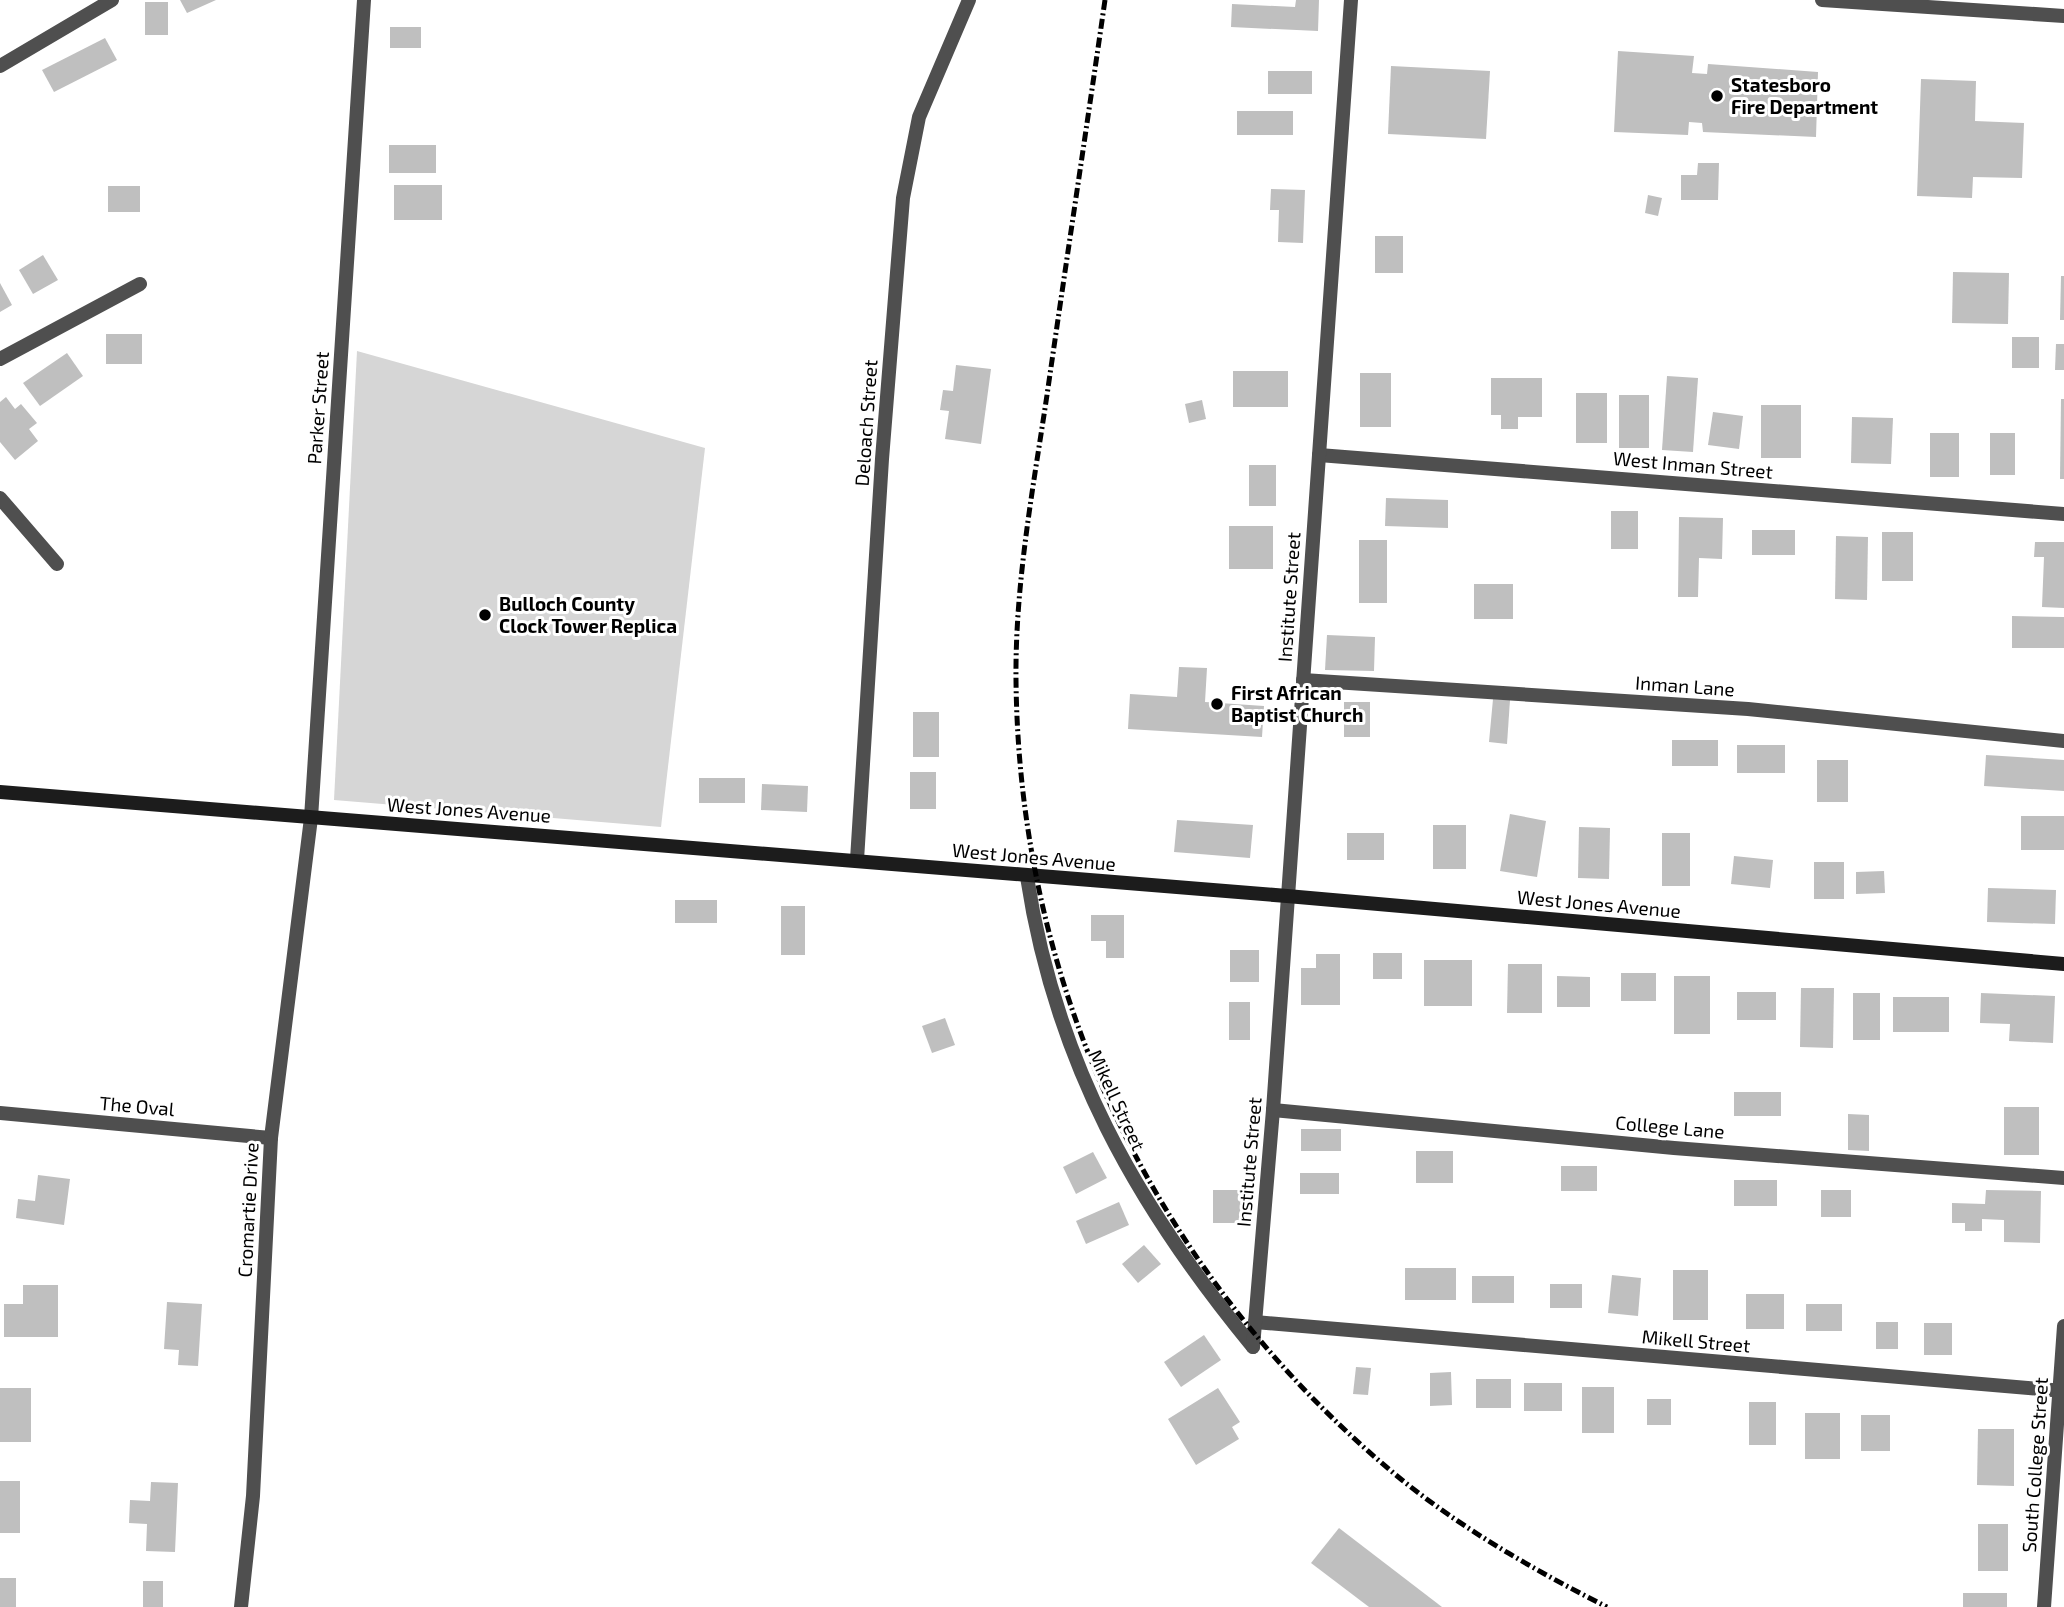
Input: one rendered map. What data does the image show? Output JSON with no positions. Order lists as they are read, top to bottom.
{
  "streets": {
    "street": [
      "Parker Street",
      "Deloach Street",
      "West Inman Street",
      "Institute Street",
      "Inman Lane",
      "West Jones Avenue",
      "Mikell Street",
      "The Oval",
      "College Lane",
      "Cromartie Drive",
      "South College Street"
    ]
  },
  "crossings": [
    ["Parker Street", "West Jones Avenue"],
    ["Parker Street", "Cromartie Drive"],
    ["Deloach Street", "West Jones Avenue"],
    ["West Inman Street", "Institute Street"],
    ["Institute Street", "Inman Lane"],
    ["Institute Street", "West Jones Avenue"],
    ["Institute Street", "Mikell Street"],
    ["Institute Street", "College Lane"],
    ["West Jones Avenue", "Mikell Street"],
    ["West Jones Avenue", "Cromartie Drive"],
    ["Mikell Street", "South College Street"],
    ["The Oval", "Cromartie Drive"]
  ],
  "places": ["Statesboro Fire Department", "Bulloch County Clock Tower Replica", "First African Baptist Church"]
}
